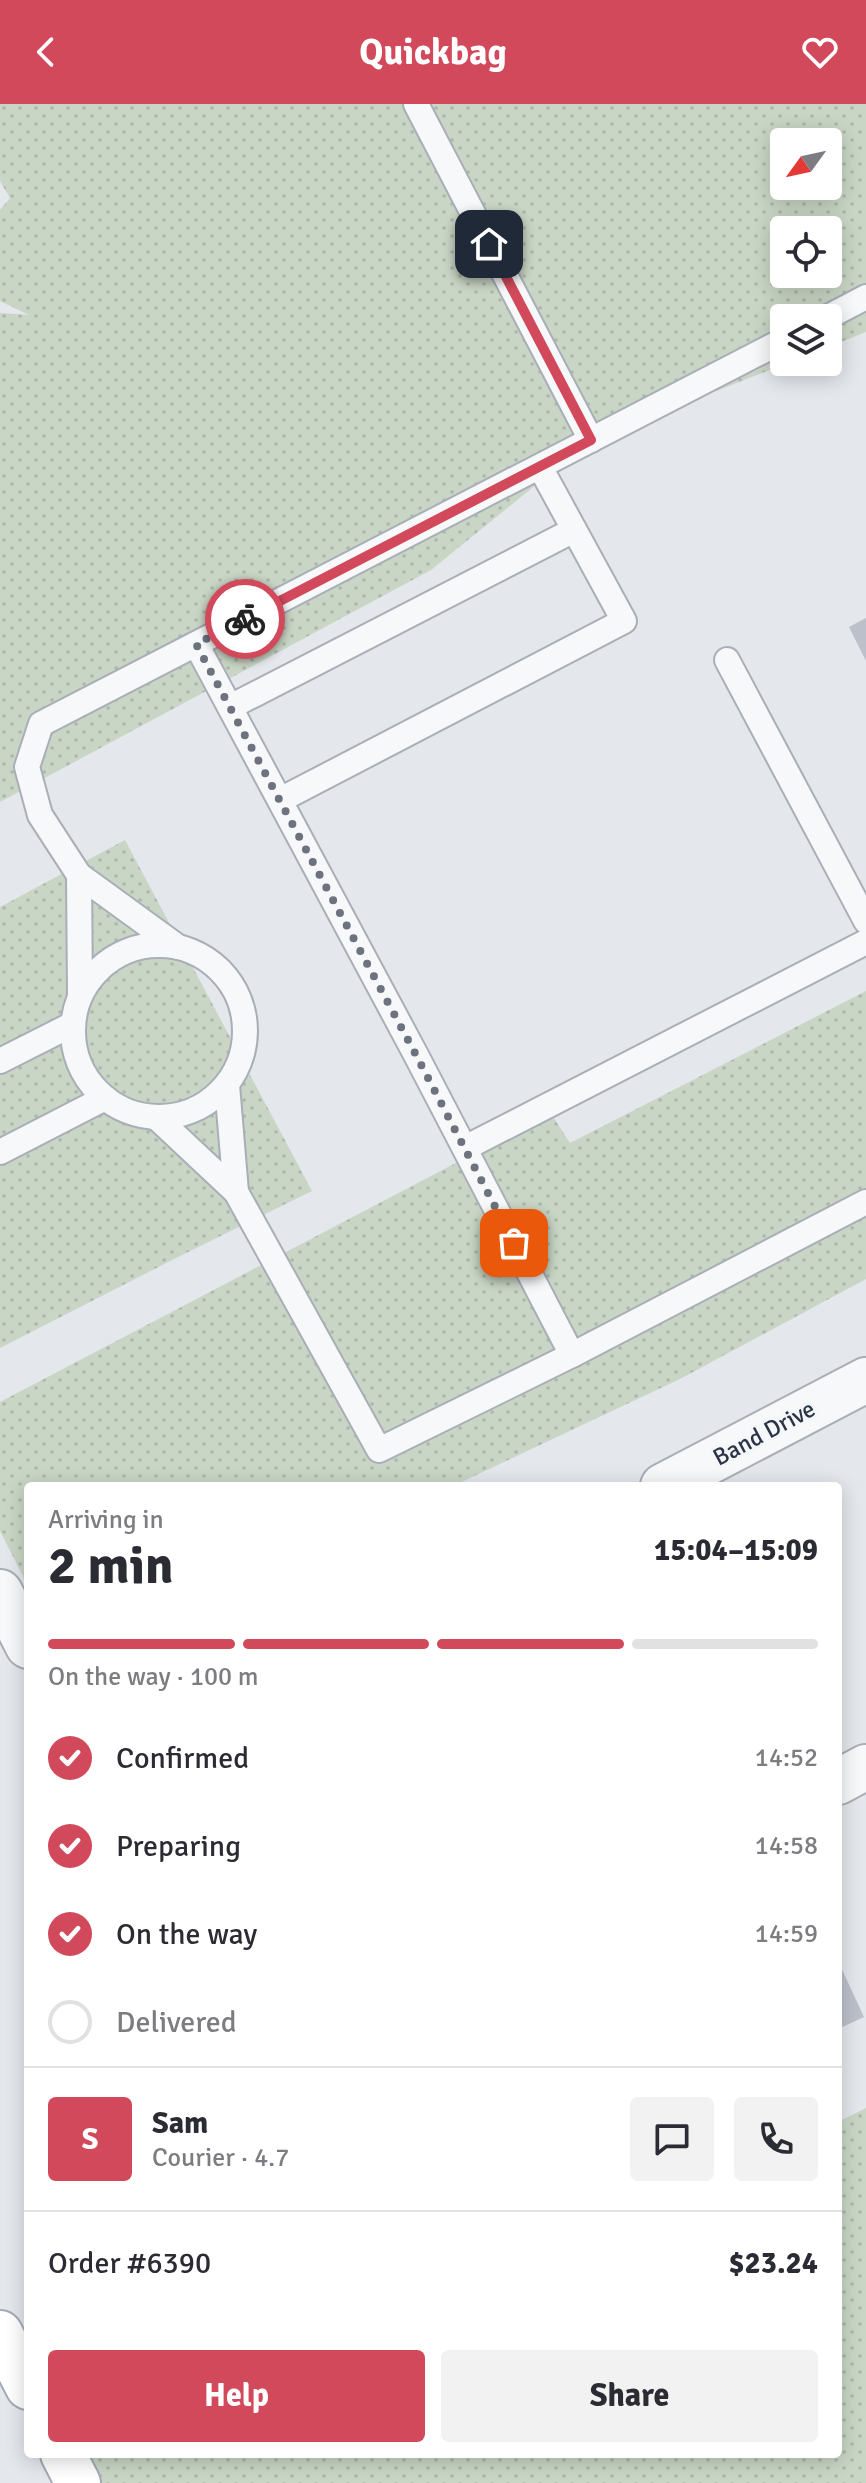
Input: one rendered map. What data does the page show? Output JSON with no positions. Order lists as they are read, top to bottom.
{
  "streets": {
    "street": ["Band Drive"]
  },
  "north": "bottom left",
  "page": {
    "header": "Quickbag",
    "heading": ["2 min", "Arriving in", "15:04–15:09"],
    "panel": [
      "Sam",
      "Courier · 4.7",
      "Order #6390",
      "$23.24"
    ],
    "bar": "On the way · 100 m",
    "list": [
      ["Confirmed", "14:52"],
      ["Preparing", "14:58"],
      ["On the way", "14:59"],
      "Delivered"
    ],
    "round": "S",
    "buttons": ["Help", "Share"]
  }
}
